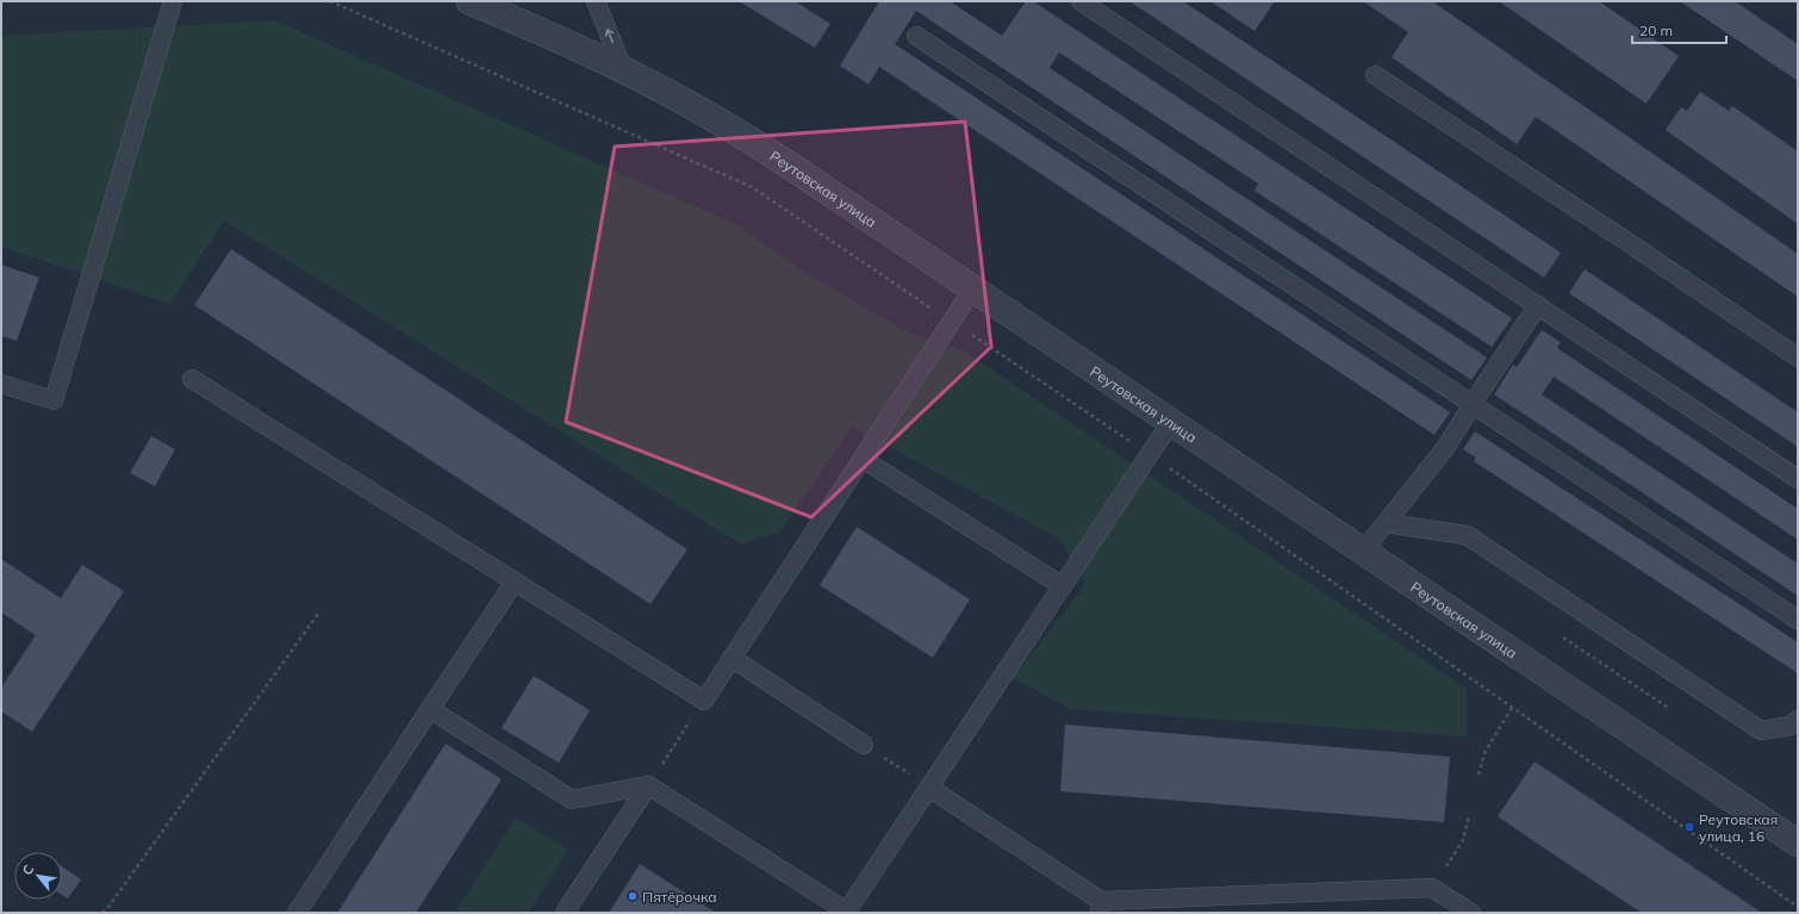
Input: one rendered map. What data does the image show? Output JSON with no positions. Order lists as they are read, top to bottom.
{
  "streets": {
    "street": ["Реутовская улица"]
  },
  "places": {
    "transit": ["Реутовская улица, 16"],
    "other": ["Пятёрочка"]
  },
  "scale_bar": "20 m",
  "north": "top left"
}
